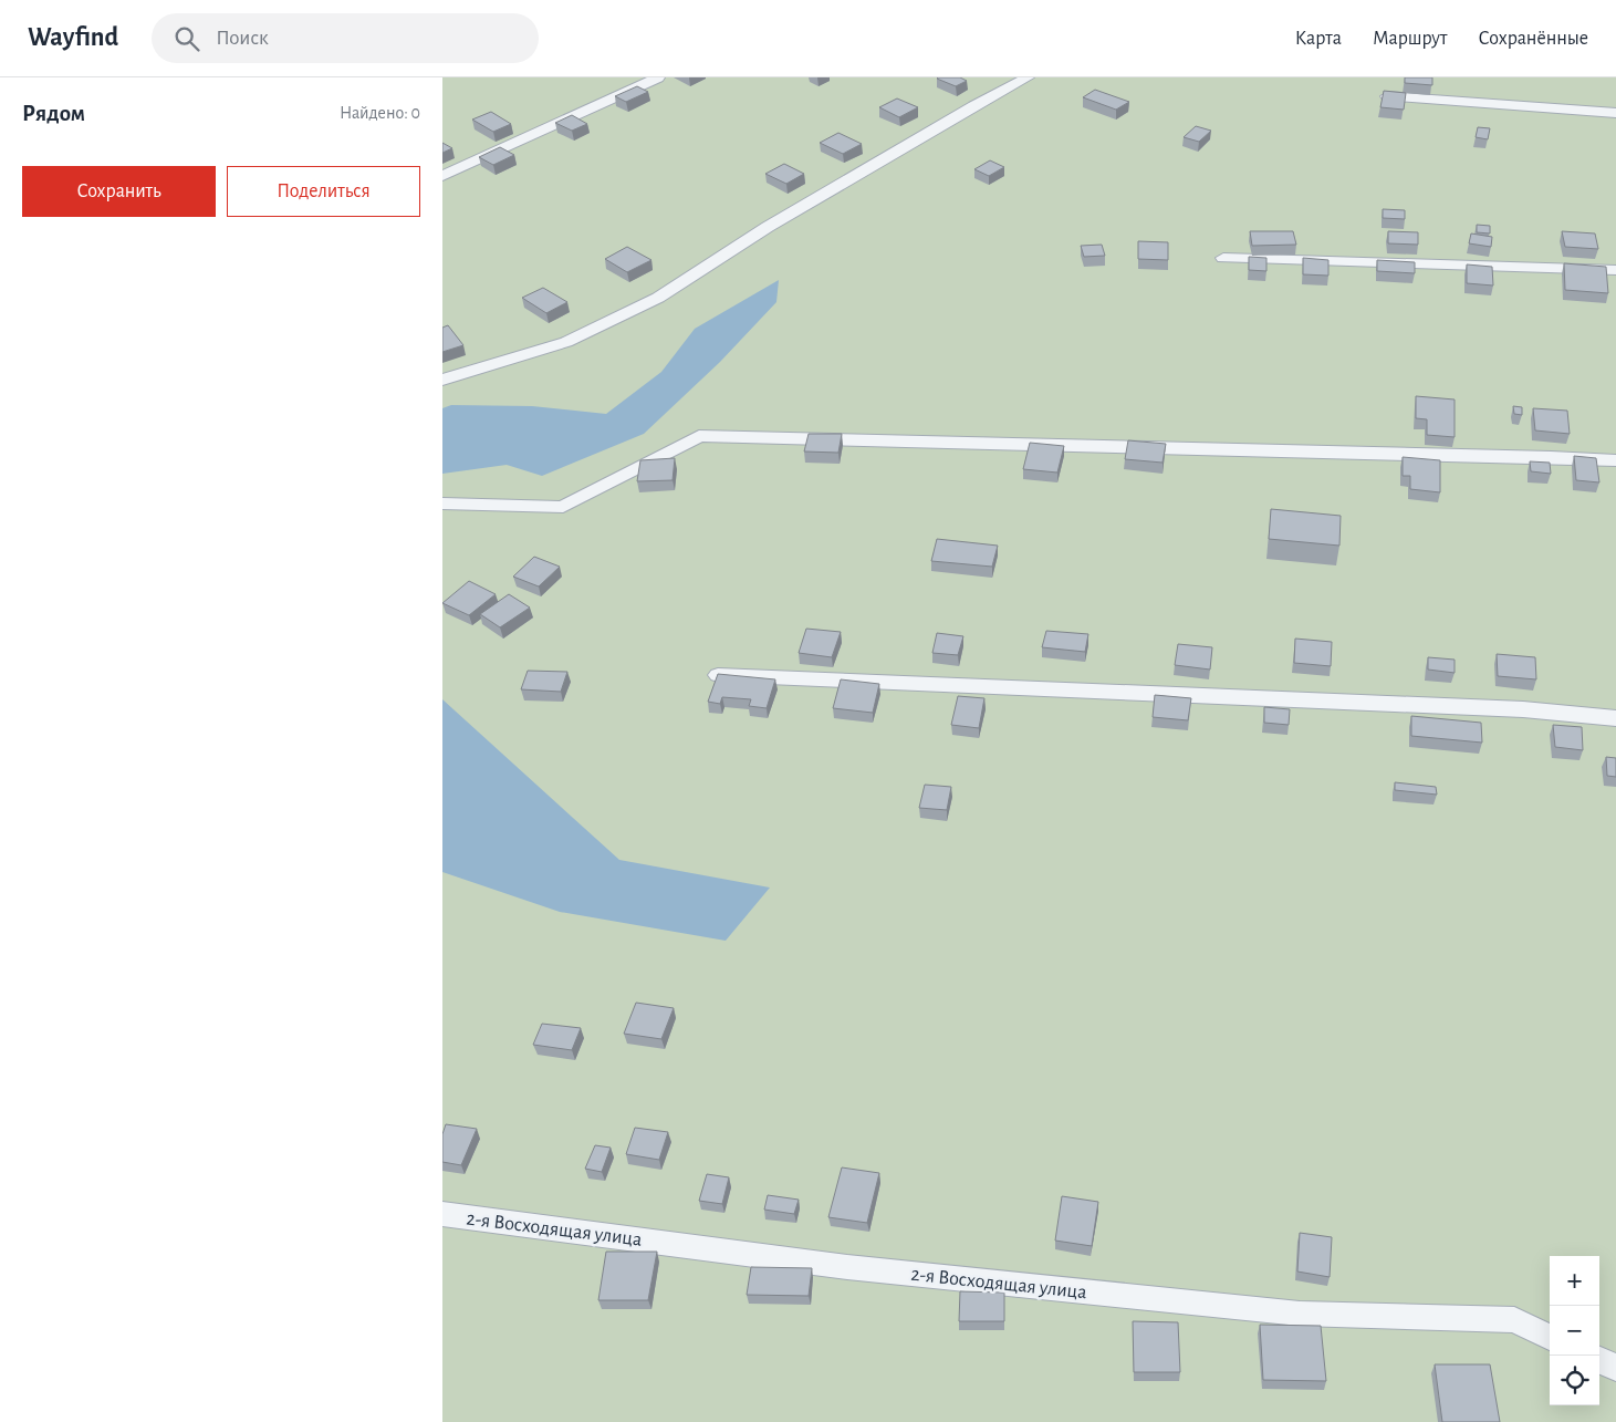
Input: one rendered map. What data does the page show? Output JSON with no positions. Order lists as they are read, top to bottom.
{
  "streets": {
    "lane": ["2-я Восходящая улица"]
  },
  "page": {
    "header": "Wayfind",
    "search": "Поиск",
    "nav": ["Карта", "Маршрут", "Сохранённые"],
    "heading": ["Рядом", "Найдено: 0"],
    "buttons": ["Сохранить", "Поделиться"],
    "map_buttons": ["+", "−"]
  }
}
